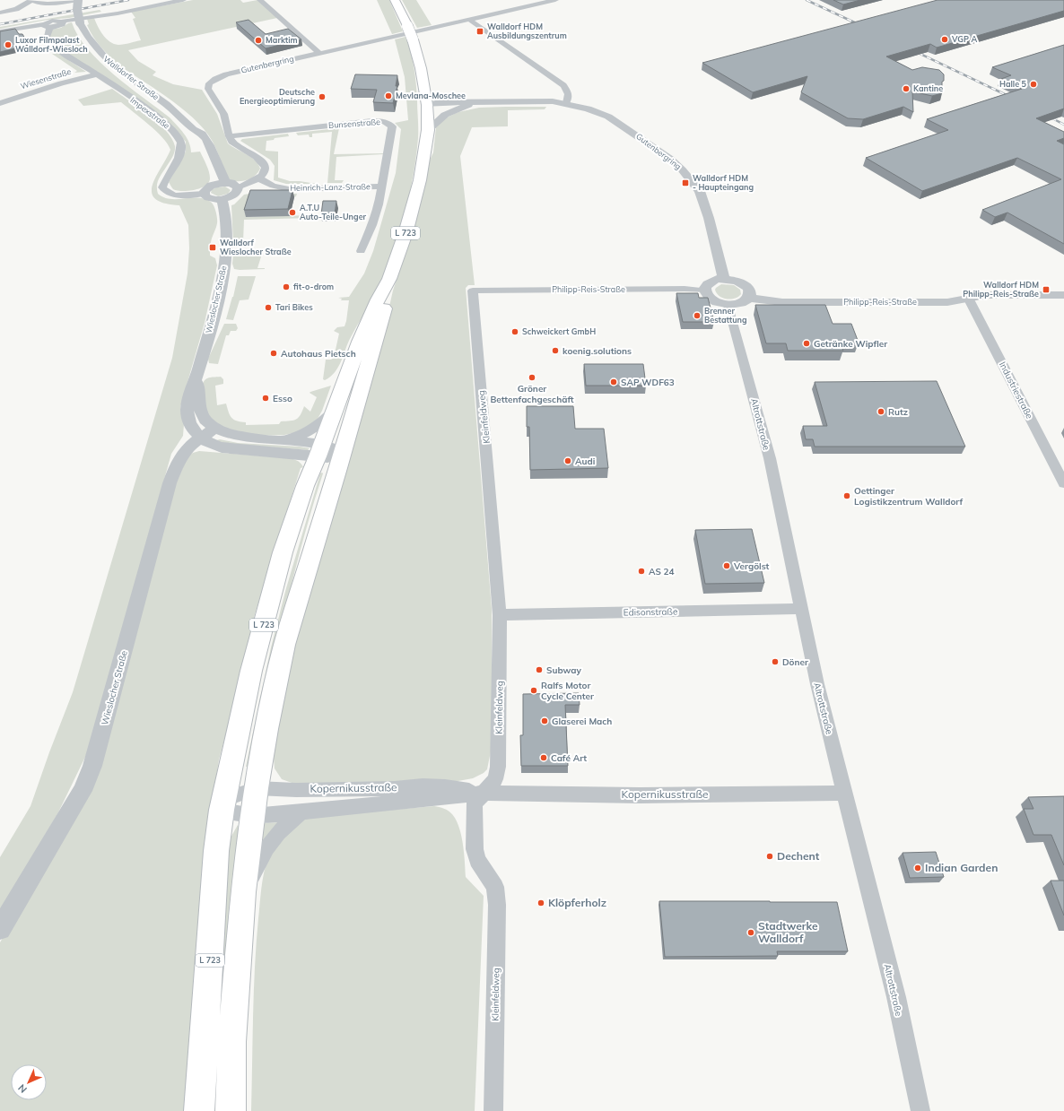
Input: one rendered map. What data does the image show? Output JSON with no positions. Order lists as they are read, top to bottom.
{
  "streets": {
    "main road": ["L 723"],
    "street": [
      "Gutenbergring",
      "Walldorfer Straße",
      "Wiesenstraße",
      "Impexstraße",
      "Bunsenstraße",
      "Heinrich-Lanz-Straße",
      "Philipp-Reis-Straße",
      "Wieslocher Straße",
      "Industriestraße",
      "Kleinfeldweg",
      "Altrottstraße",
      "Edisonstraße",
      "Kopernikusstraße"
    ]
  },
  "crossings": [
    ["Gutenbergring", "Bunsenstraße"],
    ["Gutenbergring", "Heinrich-Lanz-Straße"],
    ["Gutenbergring", "L 723"],
    ["Wiesenstraße", "Impexstraße"],
    ["Bunsenstraße", "Heinrich-Lanz-Straße"],
    ["L 723", "Wieslocher Straße"],
    ["L 723", "Kopernikusstraße"],
    ["Philipp-Reis-Straße", "Industriestraße"],
    ["Philipp-Reis-Straße", "Kleinfeldweg"],
    ["Kleinfeldweg", "Edisonstraße"],
    ["Kleinfeldweg", "Kopernikusstraße"],
    ["Altrottstraße", "Edisonstraße"],
    ["Altrottstraße", "Kopernikusstraße"]
  ],
  "places": {
    "transit": [
      "Walldorf HDM Ausbildungszentrum",
      "Walldorf HDM - Haupteingang",
      "Walldorf Wieslocher Straße",
      "Walldorf HDM Philipp-Reis-Straße"
    ],
    "other": [
      "VGP A",
      "Marktim",
      "Luxor Filmpalast Walldorf-Wiesloch",
      "Halle 5",
      "Kantine",
      "Mevlana-Moschee",
      "Deutsche Energieoptimierung",
      "A.T.U Auto-Teile-Unger",
      "fit-o-drom",
      "Tari Bikes",
      "Brenner Bestattung",
      "Schweickert GmbH",
      "Getränke Wipfler",
      "koenig.solutions",
      "Autohaus Pietsch",
      "Gröner Bettenfachgeschäft",
      "SAP WDF63",
      "Esso",
      "Rutz",
      "Audi",
      "Oettinger Logistikzentrum Walldorf",
      "Vergölst",
      "AS 24",
      "Döner",
      "Subway",
      "Ralfs Motor Cycle Center",
      "Glaserei Mach",
      "Café Art",
      "Dechent",
      "Indian Garden",
      "Klöpferholz",
      "Stadtwerke Walldorf"
    ]
  },
  "north": "bottom left"
}
